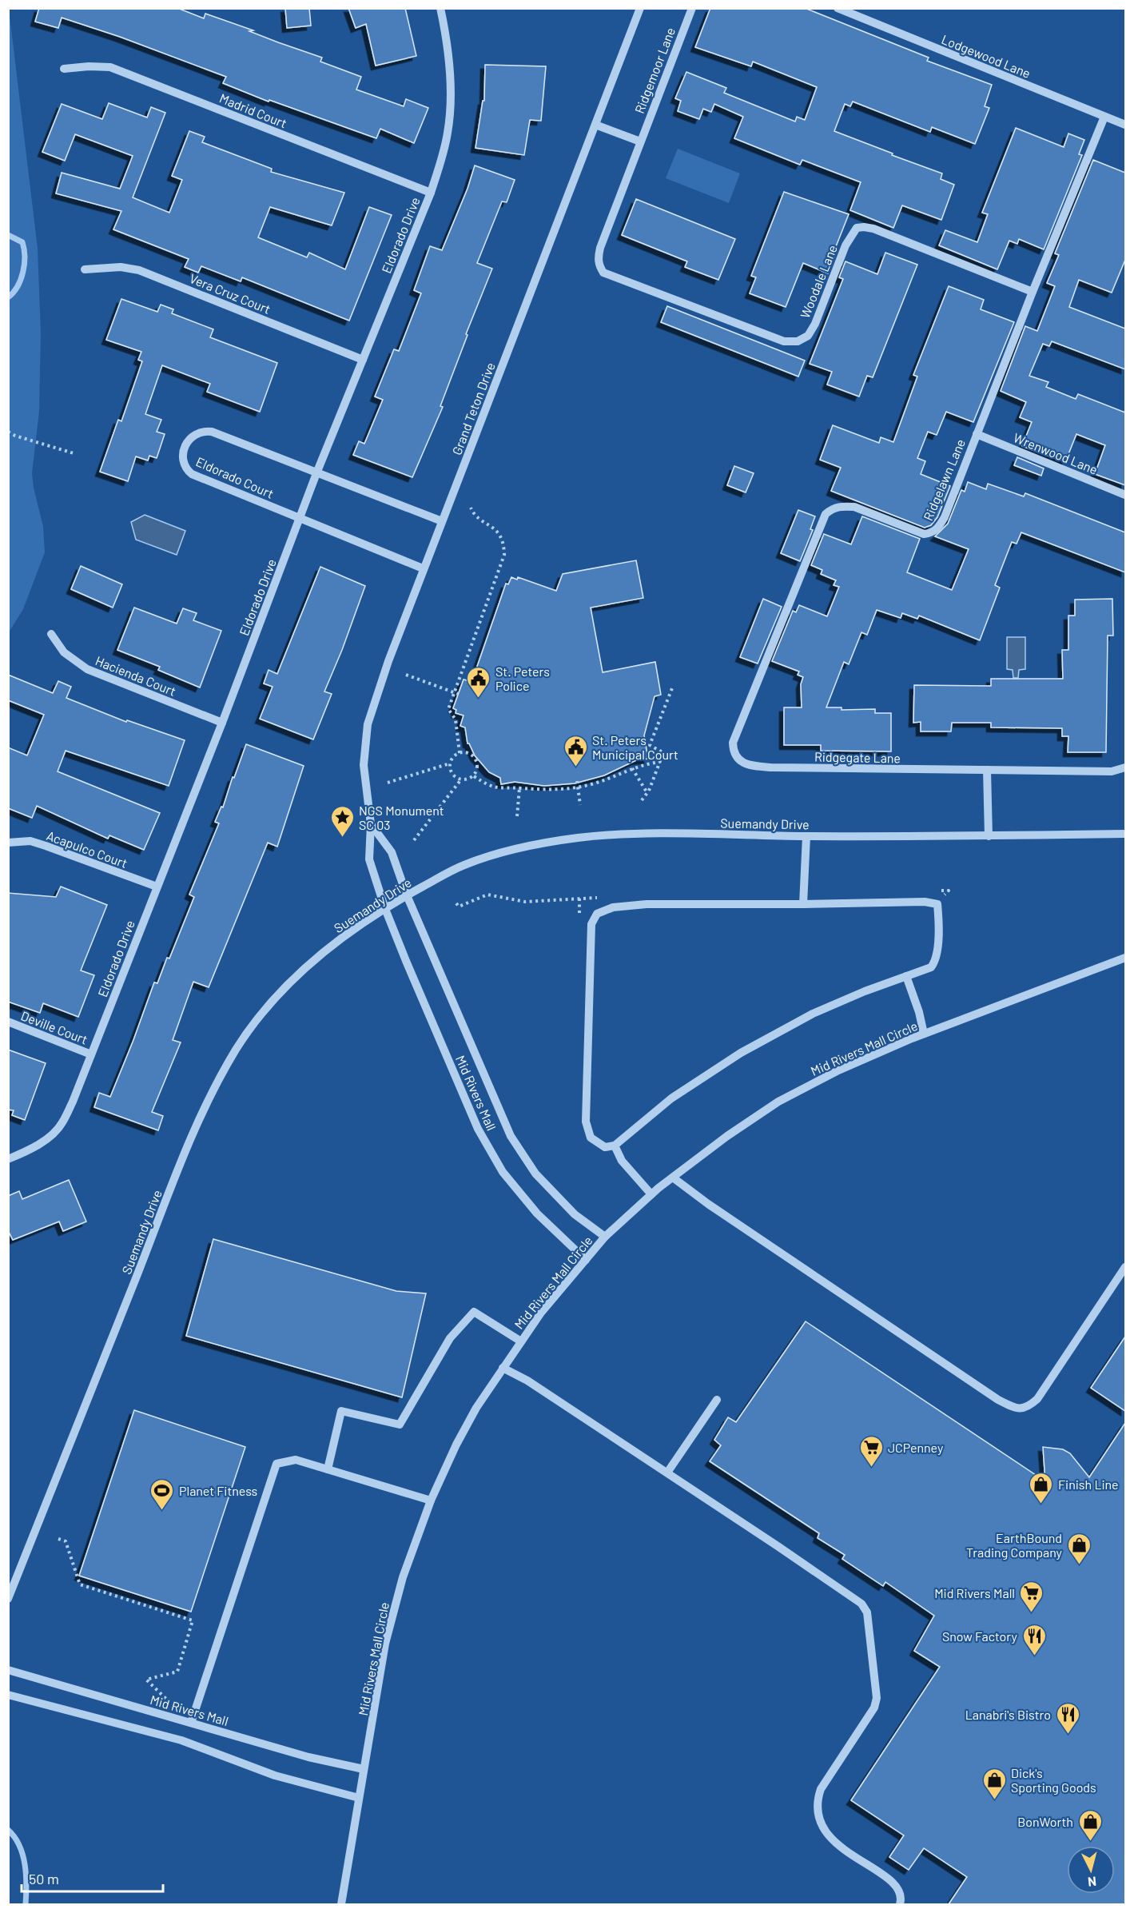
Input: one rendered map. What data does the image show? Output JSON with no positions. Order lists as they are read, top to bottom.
{
  "streets": {
    "street": [
      "Lodgewood Lane",
      "Ridgemoor Lane",
      "Madrid Court",
      "Eldorado Drive",
      "Woodale Lane",
      "Vera Cruz Court",
      "Grand Teton Drive",
      "Wrenwood Lane",
      "Eldorado Court",
      "Ridgelawn Lane",
      "Hacienda Court",
      "Ridgegate Lane",
      "Suemandy Drive",
      "Acapulco Court",
      "Deville Court",
      "Mid Rivers Mall Circle",
      "Mid Rivers Mall"
    ]
  },
  "crossings": [
    ["Lodgewood Lane", "Ridgelawn Lane"],
    ["Ridgemoor Lane", "Woodale Lane"],
    ["Madrid Court", "Eldorado Drive"],
    ["Eldorado Drive", "Vera Cruz Court"],
    ["Eldorado Drive", "Eldorado Court"],
    ["Eldorado Drive", "Hacienda Court"],
    ["Eldorado Drive", "Acapulco Court"],
    ["Eldorado Drive", "Deville Court"],
    ["Woodale Lane", "Ridgelawn Lane"],
    ["Grand Teton Drive", "Eldorado Court"],
    ["Grand Teton Drive", "Suemandy Drive"],
    ["Grand Teton Drive", "Mid Rivers Mall"],
    ["Wrenwood Lane", "Ridgelawn Lane"],
    ["Ridgelawn Lane", "Ridgegate Lane"],
    ["Suemandy Drive", "Mid Rivers Mall"],
    ["Mid Rivers Mall Circle", "Mid Rivers Mall"]
  ],
  "places": {
    "public building": ["St. Peters Police", "St. Peters Municipal Court"],
    "place": ["NGS Monument SC 03"],
    "supermarket": ["JCPenney", "Mid Rivers Mall"],
    "shop": [
      "Finish Line",
      "EarthBound Trading Company",
      "Dick's Sporting Goods",
      "BonWorth"
    ],
    "sports": ["Planet Fitness"],
    "restaurant": ["Snow Factory", "Lanabri's Bistro"]
  },
  "scale_bar": "50 m",
  "north": "bottom"
}
